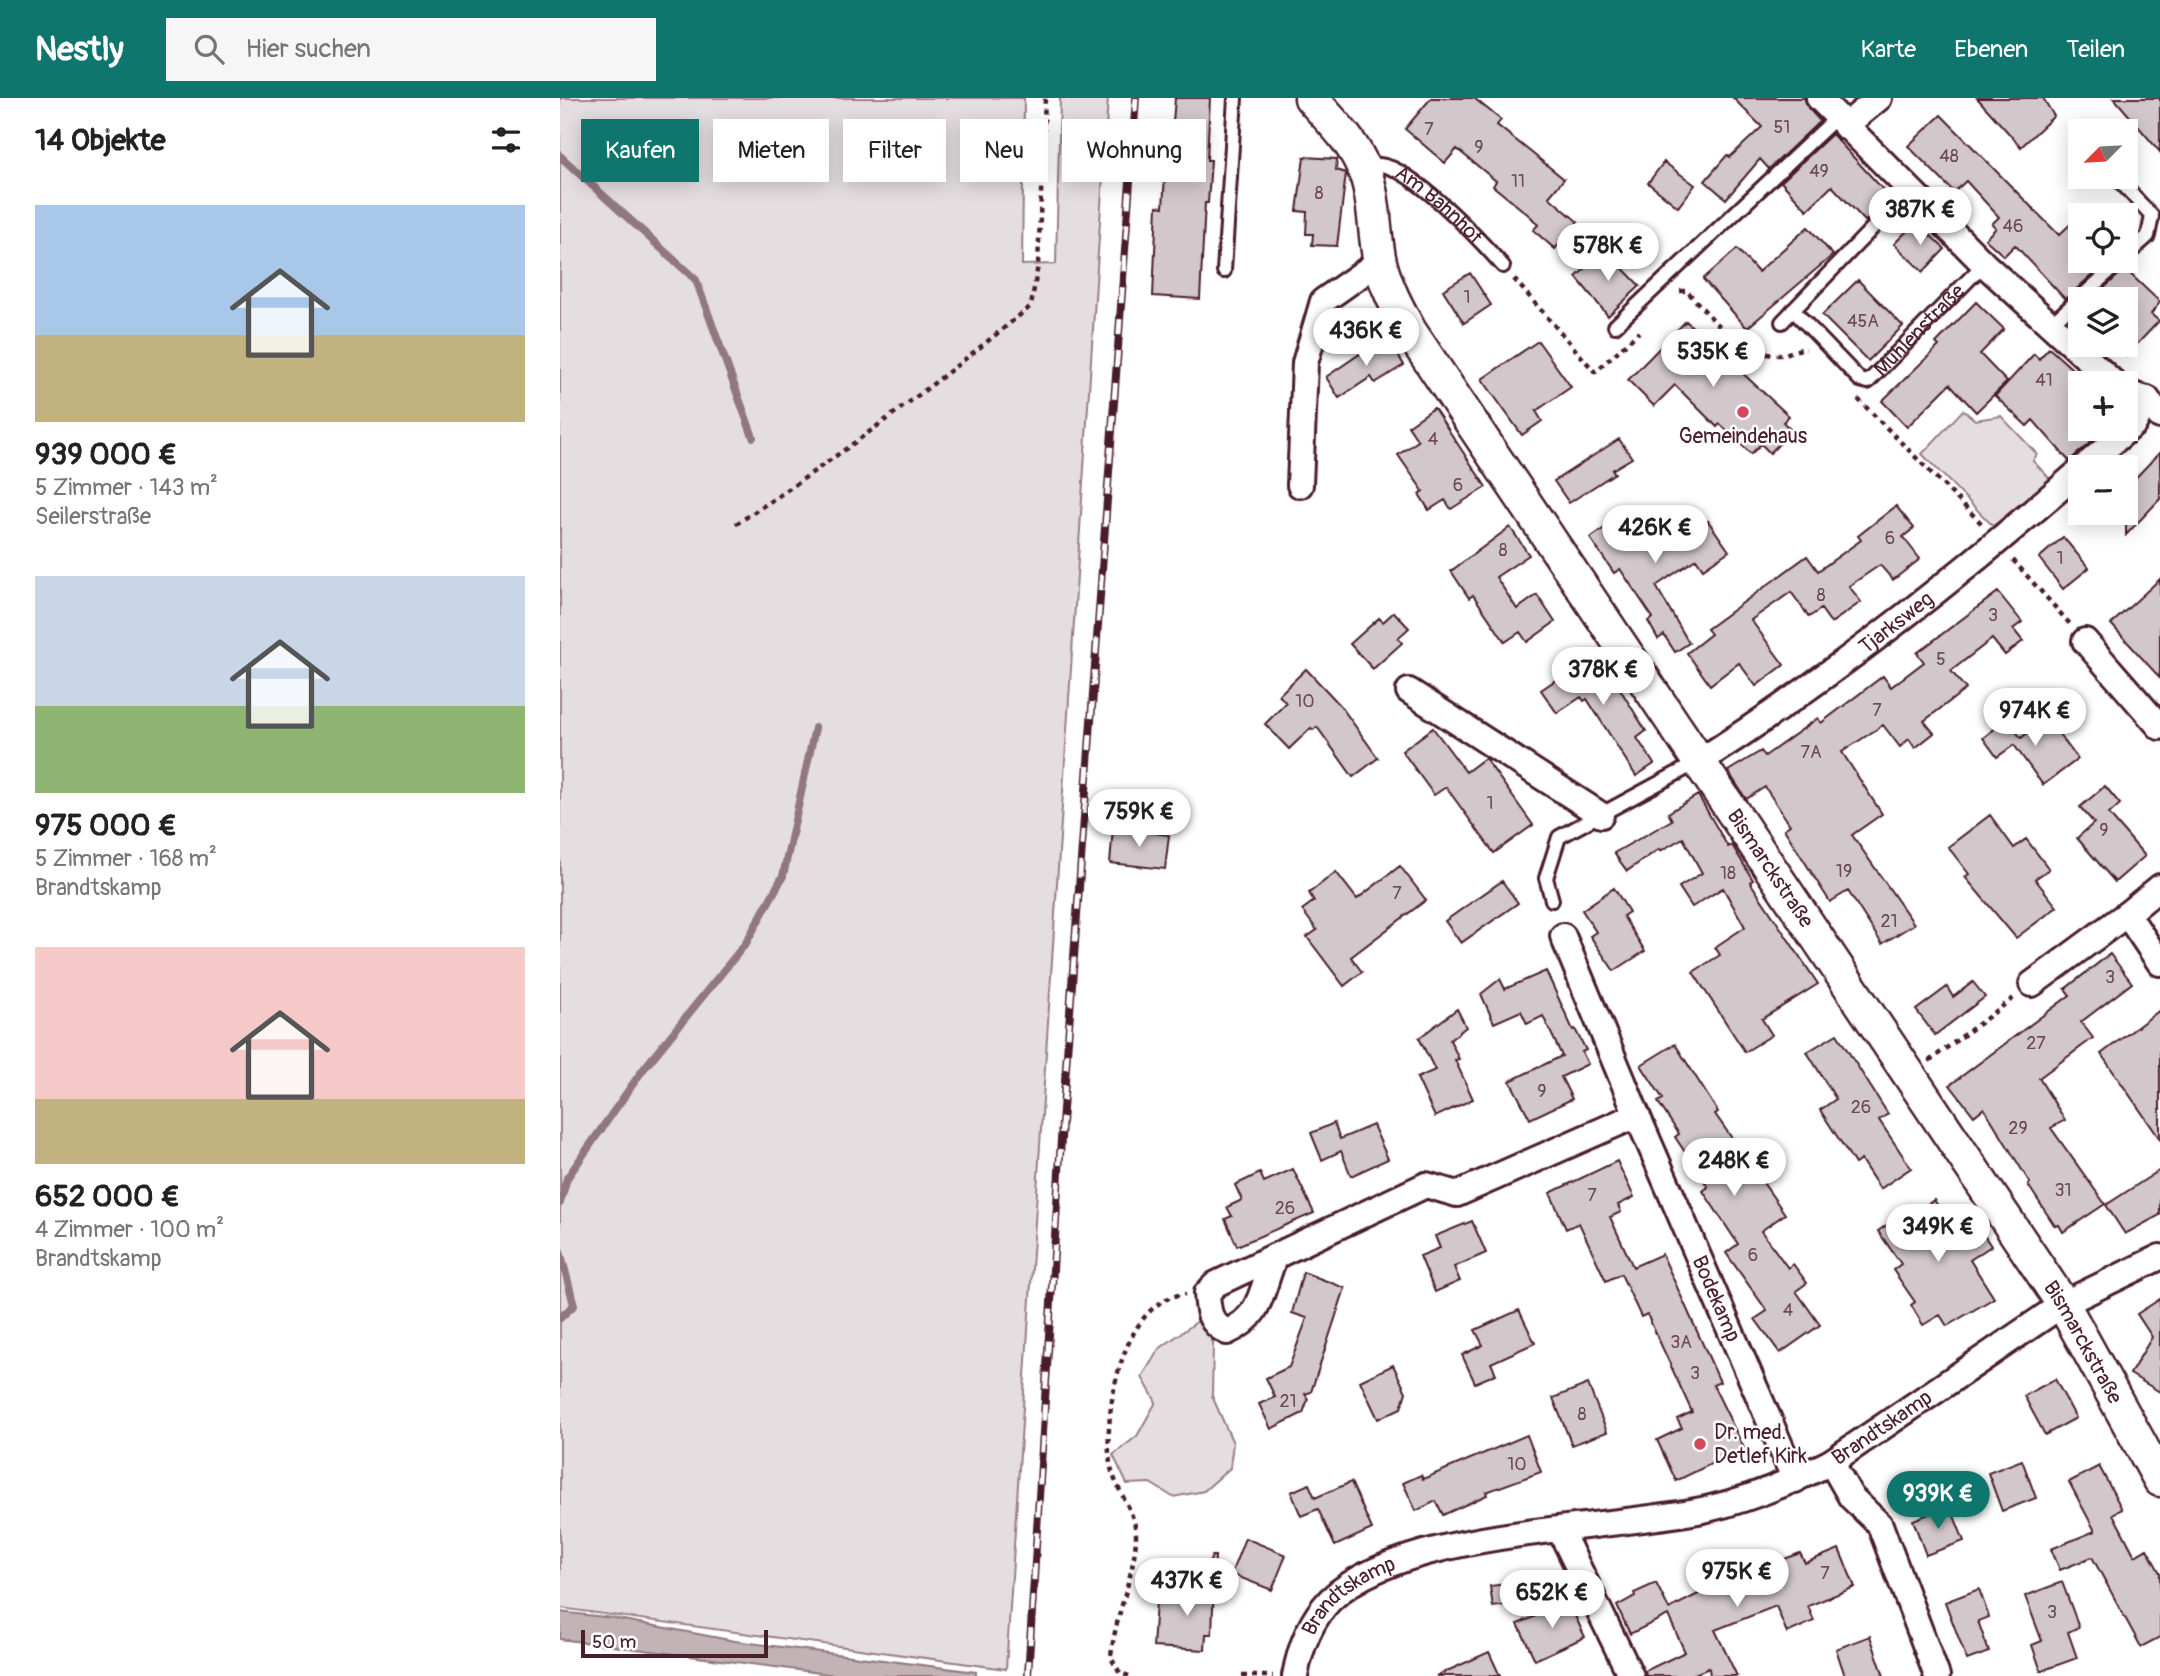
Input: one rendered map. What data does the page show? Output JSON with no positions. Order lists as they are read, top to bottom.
{
  "streets": {
    "street": [
      "Am Bahnhof",
      "Tjarksweg",
      "Bismarckstraße",
      "Bodekamp",
      "Brandtskamp"
    ],
    "lane": ["Mühlenstraße"]
  },
  "crossings": [
    ["Am Bahnhof", "Bismarckstraße"],
    ["Tjarksweg", "Bismarckstraße"],
    ["Bismarckstraße", "Brandtskamp"],
    ["Bodekamp", "Brandtskamp"]
  ],
  "places": ["Gemeindehaus", "Dr. med. Detlef Kirk"],
  "house_numbers": [
    "51",
    "7",
    "9",
    "48",
    "49",
    "11",
    "8",
    "46",
    "1",
    "45A",
    "41",
    "4",
    "6",
    "6",
    "8",
    "1",
    "8",
    "3",
    "5",
    "10",
    "7",
    "7A",
    "1",
    "9",
    "19",
    "18",
    "7",
    "21",
    "3",
    "27",
    "9",
    "26",
    "29",
    "31",
    "7",
    "26",
    "6",
    "4",
    "3A",
    "3",
    "21",
    "8",
    "10",
    "7",
    "3"
  ],
  "scale_bar": "50 m",
  "north": "bottom left",
  "page": {
    "header": "Nestly",
    "search": "Hier suchen",
    "nav": ["Karte", "Ebenen", "Teilen"],
    "heading": "14 Objekte",
    "map_buttons": ["+", "−"],
    "chip": [
      "Kaufen",
      "Mieten",
      "Filter",
      "Neu",
      "Wohnung"
    ],
    "list": [
      {
        "name": "939 000 €",
        "note": "5 Zimmer · 143 m² · Seilerstraße"
      },
      {
        "name": "975 000 €",
        "note": "5 Zimmer · 168 m² · Brandtskamp"
      },
      {
        "name": "652 000 €",
        "note": "4 Zimmer · 100 m² · Brandtskamp"
      }
    ],
    "price": [
      "387K €",
      "578K €",
      "436K €",
      "535K €",
      "426K €",
      "378K €",
      "974K €",
      "759K €",
      "248K €",
      "349K €",
      "939K €",
      "975K €",
      "437K €",
      "652K €"
    ],
    "scale": "50 m"
  }
}
